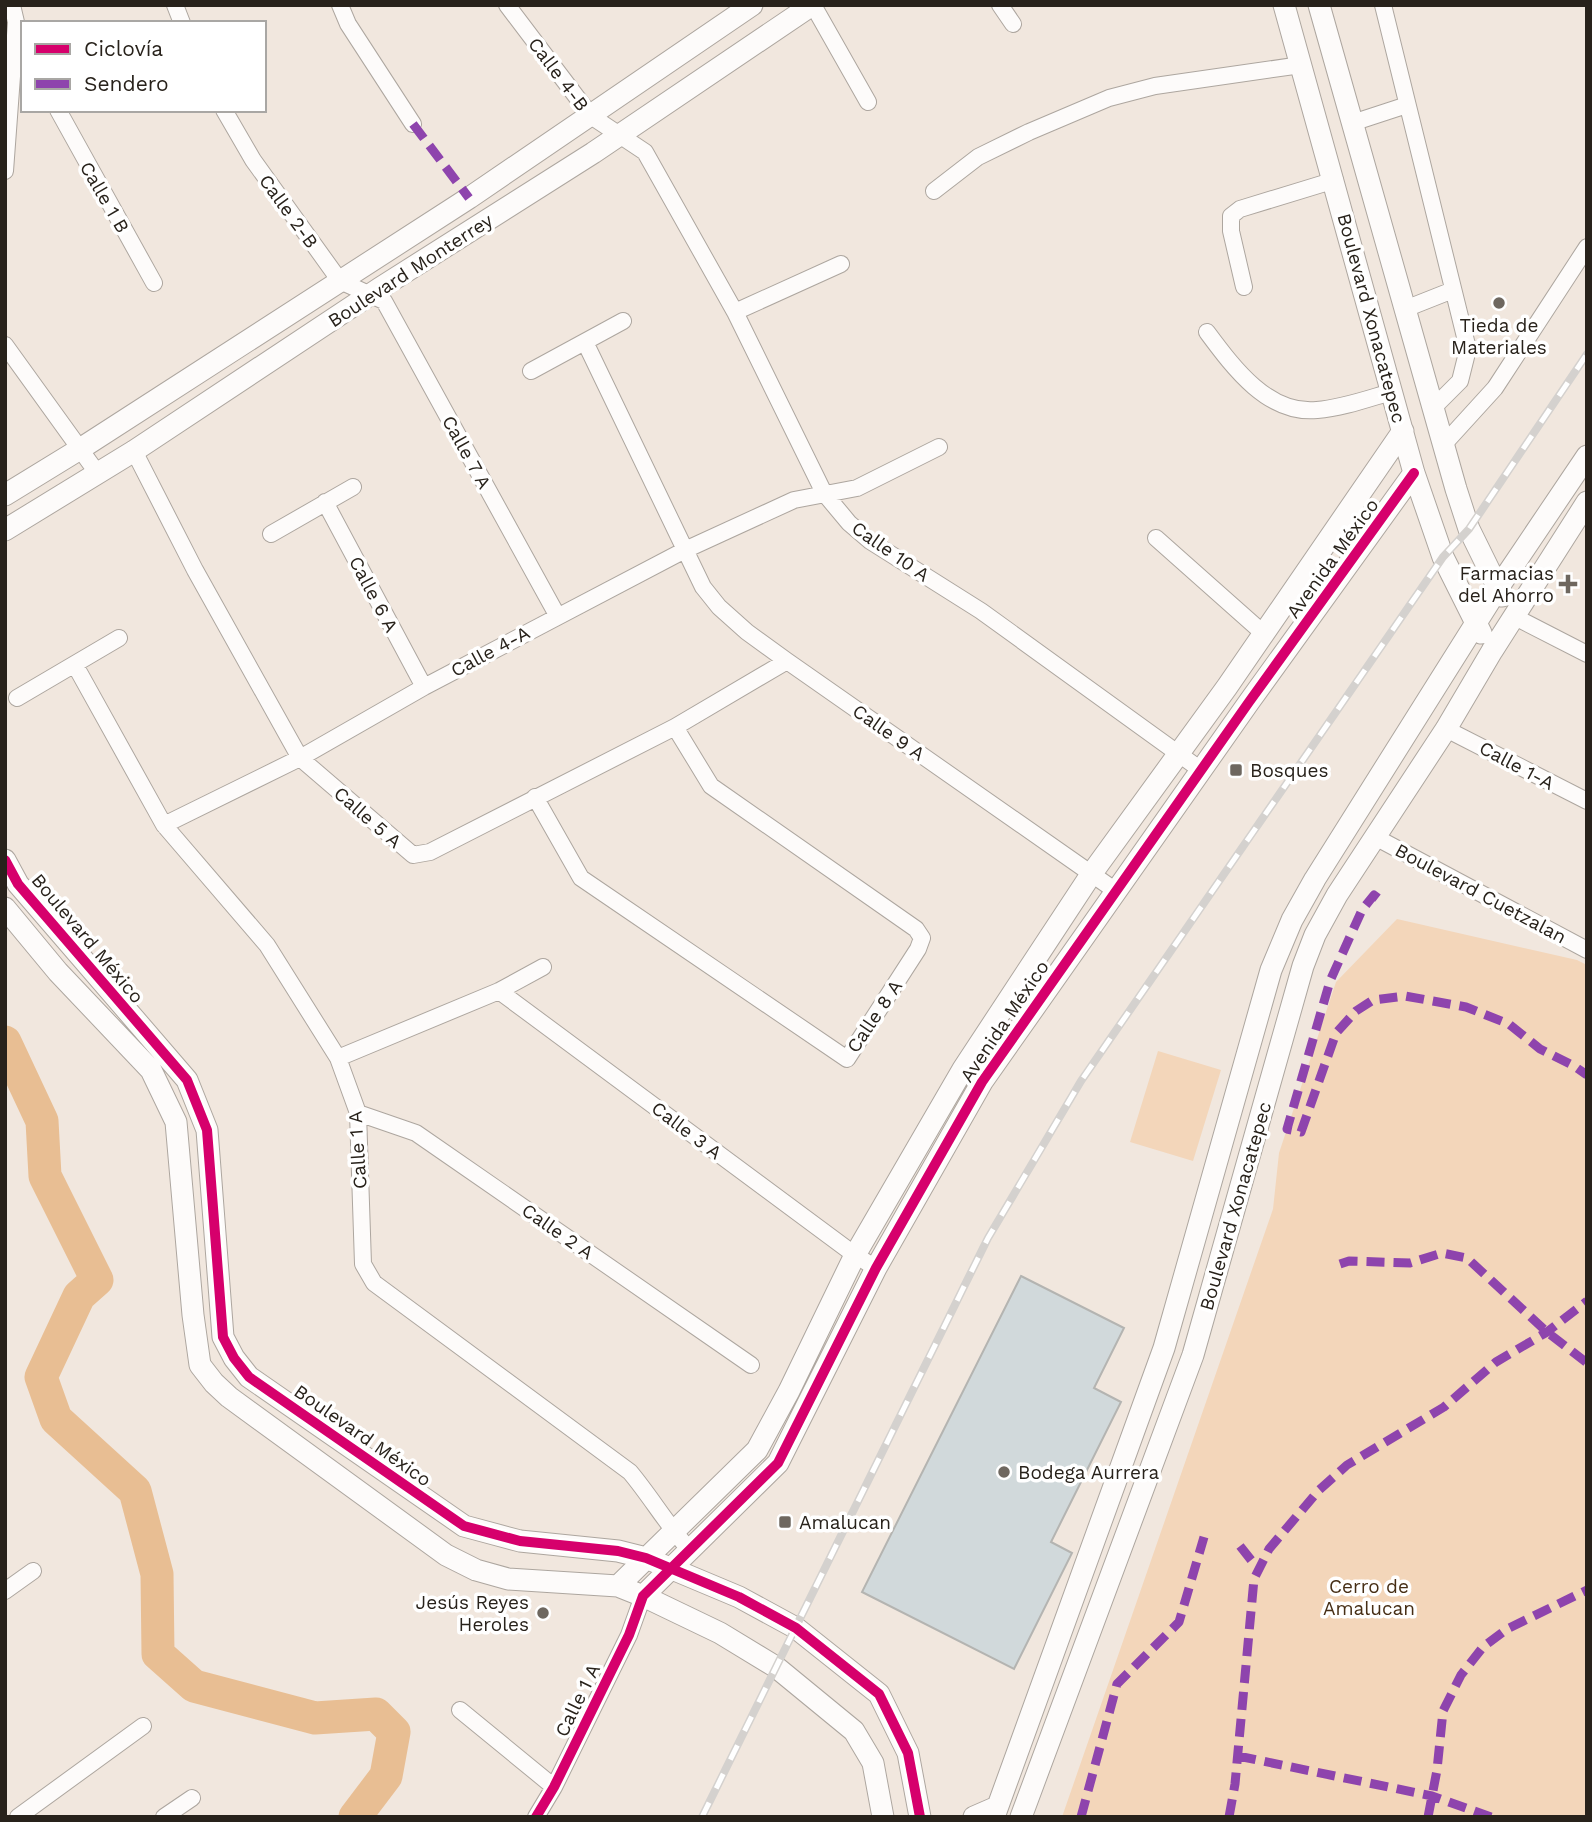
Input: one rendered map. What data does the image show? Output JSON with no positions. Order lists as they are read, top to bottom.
{
  "streets": {
    "street": [
      "Calle 4-B",
      "Calle 1 B",
      "Calle 2-B",
      "Boulevard Monterrey",
      "Boulevard Xonacatepec",
      "Calle 7 A",
      "Calle 10 A",
      "Avenida México",
      "Calle 6 A",
      "Calle 4-A",
      "Calle 9 A",
      "Calle 1-A",
      "Calle 5 A",
      "Boulevard Cuetzalan",
      "Boulevard México",
      "Calle 8 A",
      "Calle 3 A",
      "Calle 1 A",
      "Calle 2 A"
    ]
  },
  "crossings": [
    ["Calle 4-B", "Boulevard Monterrey"],
    ["Calle 4-B", "Calle 10 A"],
    ["Calle 2-B", "Boulevard Monterrey"],
    ["Calle 2-B", "Calle 7 A"],
    ["Boulevard Monterrey", "Calle 7 A"],
    ["Boulevard Monterrey", "Calle 10 A"],
    ["Boulevard Monterrey", "Calle 5 A"],
    ["Boulevard Xonacatepec", "Avenida México"],
    ["Boulevard Xonacatepec", "Calle 1-A"],
    ["Boulevard Xonacatepec", "Boulevard Cuetzalan"],
    ["Calle 7 A", "Calle 4-A"],
    ["Calle 10 A", "Avenida México"],
    ["Calle 10 A", "Calle 4-A"],
    ["Avenida México", "Calle 9 A"],
    ["Avenida México", "Boulevard México"],
    ["Avenida México", "Calle 3 A"],
    ["Avenida México", "Calle 1 A"],
    ["Calle 6 A", "Calle 4-A"],
    ["Calle 4-A", "Calle 9 A"],
    ["Calle 4-A", "Calle 5 A"],
    ["Calle 4-A", "Calle 1 A"],
    ["Calle 9 A", "Calle 5 A"],
    ["Calle 5 A", "Calle 8 A"],
    ["Boulevard México", "Calle 1 A"],
    ["Calle 1 A", "Calle 2 A"]
  ],
  "parks": ["Cerro de Amalucan"],
  "places": {
    "other": ["Tieda de Materiales", "Bodega Aurrera", "Jesús Reyes Heroles"],
    "health": ["Farmacias del Ahorro"],
    "transit": ["Bosques", "Amalucan"]
  },
  "legend": ["Ciclovía", "Sendero"]
}
